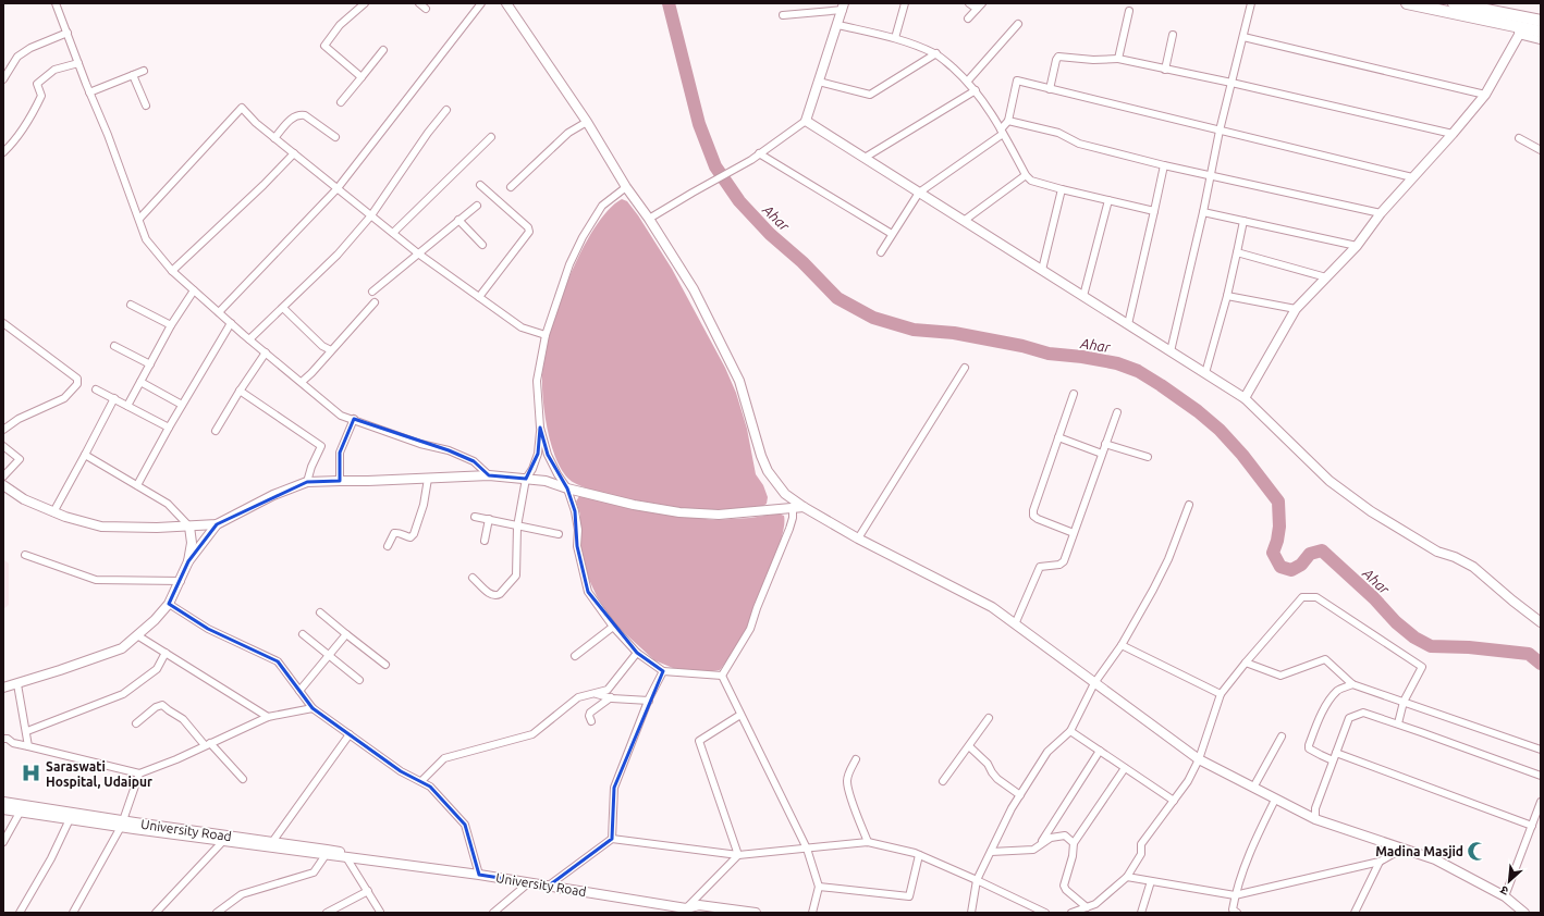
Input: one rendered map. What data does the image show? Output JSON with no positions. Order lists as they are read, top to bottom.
{
  "streets": {
    "street": ["University Road"]
  },
  "water": ["Ahar"],
  "places": {
    "hospital": ["Saraswati Hospital, Udaipur"],
    "mosque": ["Madina Masjid"]
  },
  "north": "bottom left"
}
